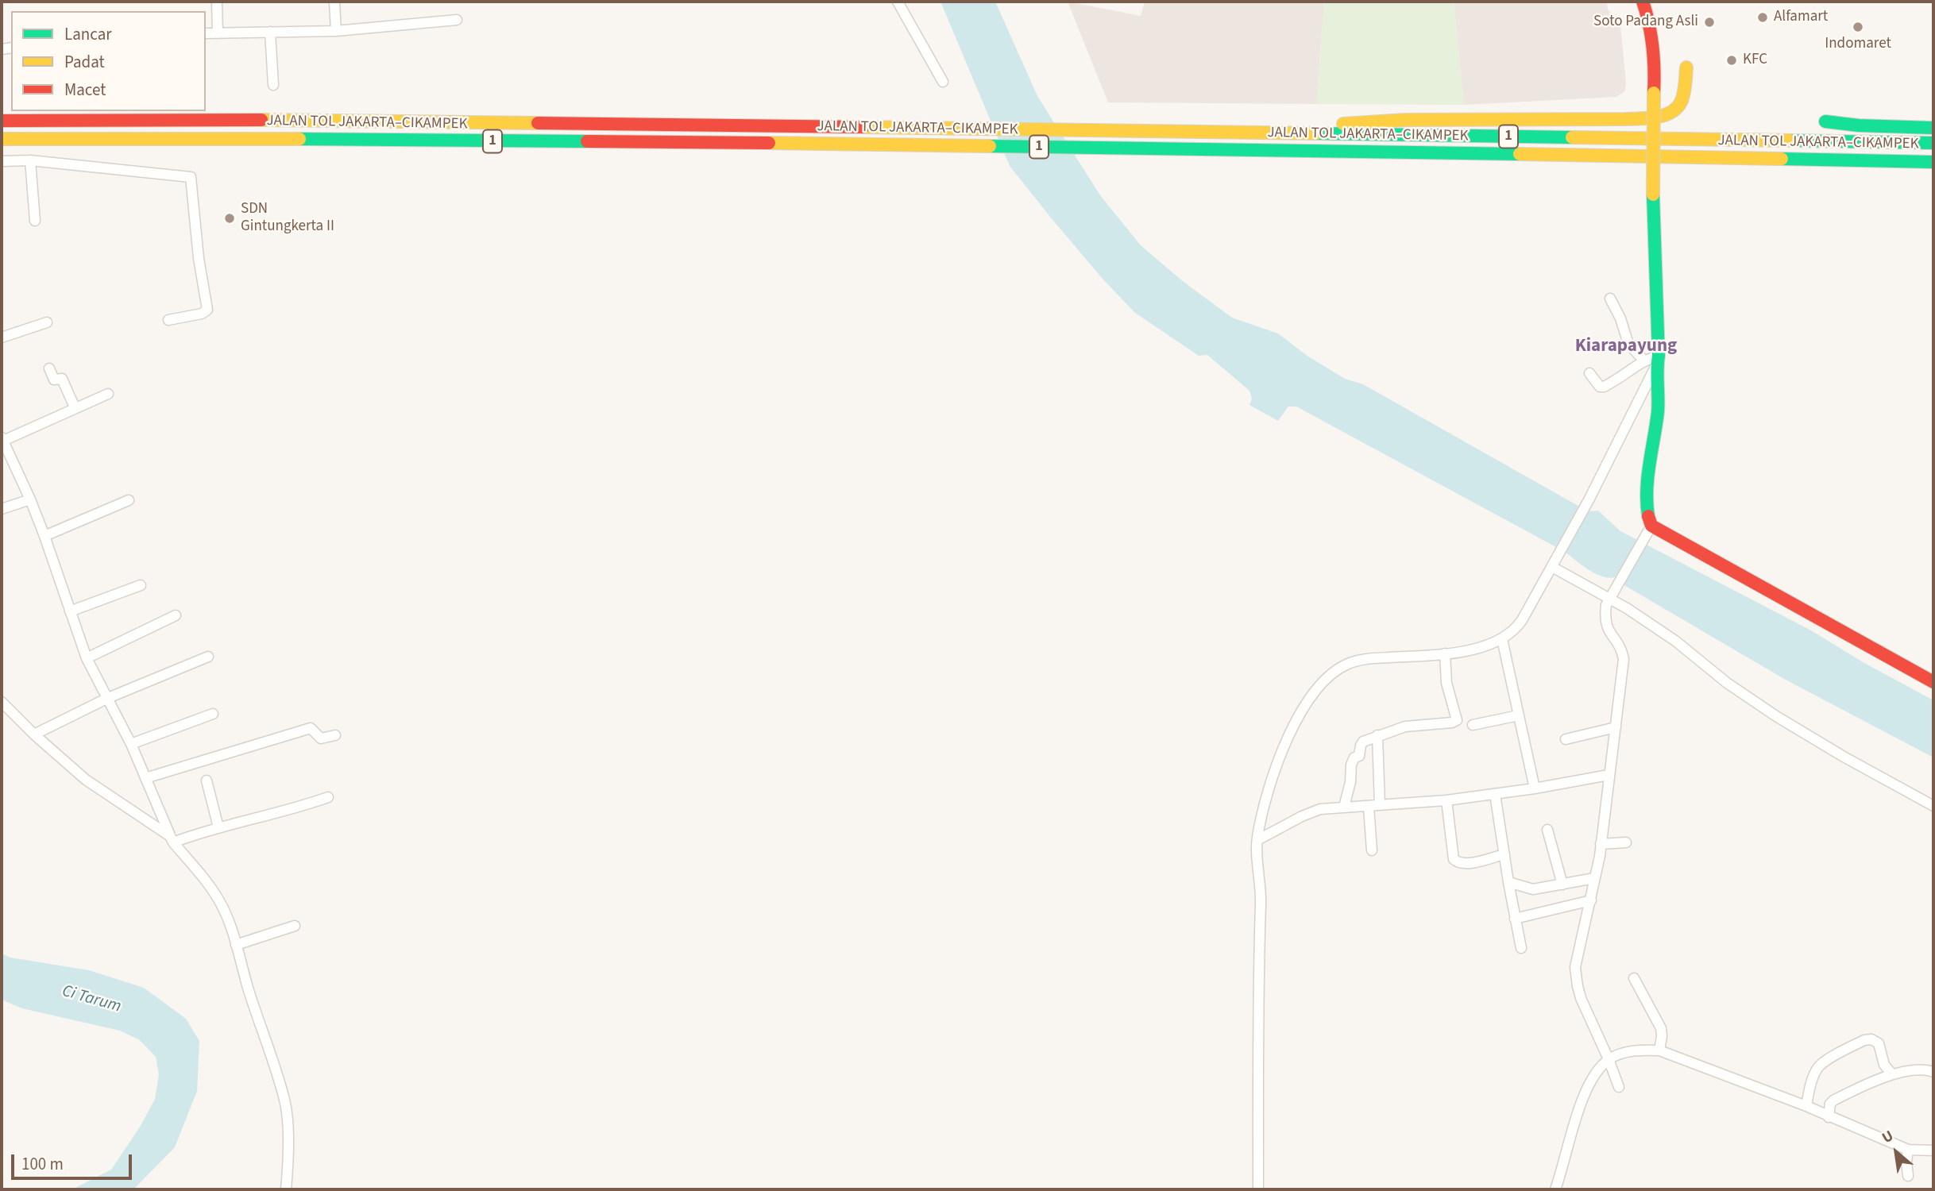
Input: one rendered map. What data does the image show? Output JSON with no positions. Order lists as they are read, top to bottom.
{
  "streets": {
    "main road": ["JALAN TOL JAKARTA–CIKAMPEK", "1"]
  },
  "districts": ["Kiarapayung"],
  "water": ["Ci Tarum"],
  "places": [
    "Alfamart",
    "Soto Padang Asli",
    "Indomaret",
    "KFC",
    "SDN Gintungkerta II"
  ],
  "legend": ["Lancar", "Padat", "Macet"],
  "scale_bar": "100 m",
  "north": "top left"
}
